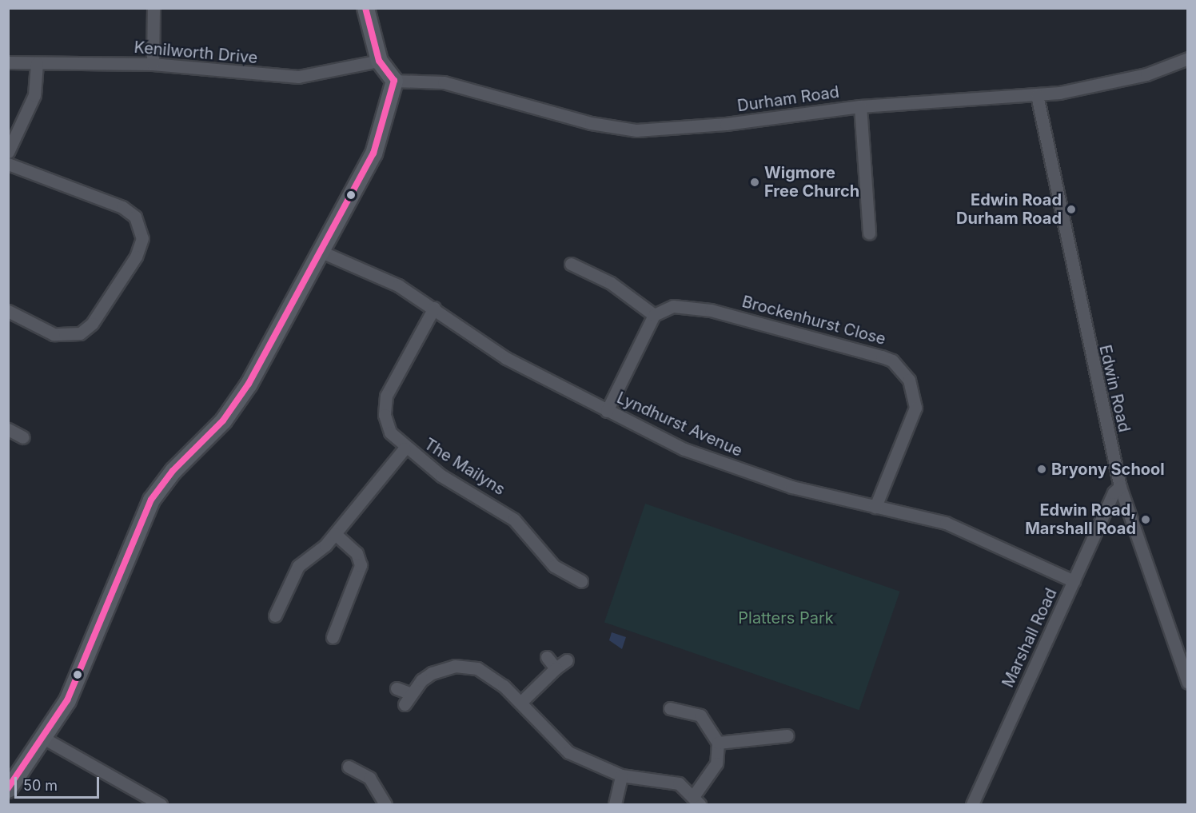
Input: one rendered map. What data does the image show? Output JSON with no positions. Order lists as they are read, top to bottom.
{
  "streets": {
    "street": [
      "Kenilworth Drive",
      "Durham Road",
      "Brockenhurst Close",
      "Edwin Road",
      "Lyndhurst Avenue",
      "The Mailyns",
      "Marshall Road"
    ]
  },
  "crossings": [
    ["Durham Road", "Edwin Road"],
    ["Brockenhurst Close", "Lyndhurst Avenue"],
    ["Edwin Road", "Marshall Road"],
    ["Lyndhurst Avenue", "The Mailyns"],
    ["Lyndhurst Avenue", "Marshall Road"]
  ],
  "parks": ["Platters Park"],
  "places": [
    "Wigmore Free Church",
    "Edwin Road Durham Road",
    "Bryony School",
    "Edwin Road, Marshall Road"
  ],
  "scale_bar": "50 m"
}
